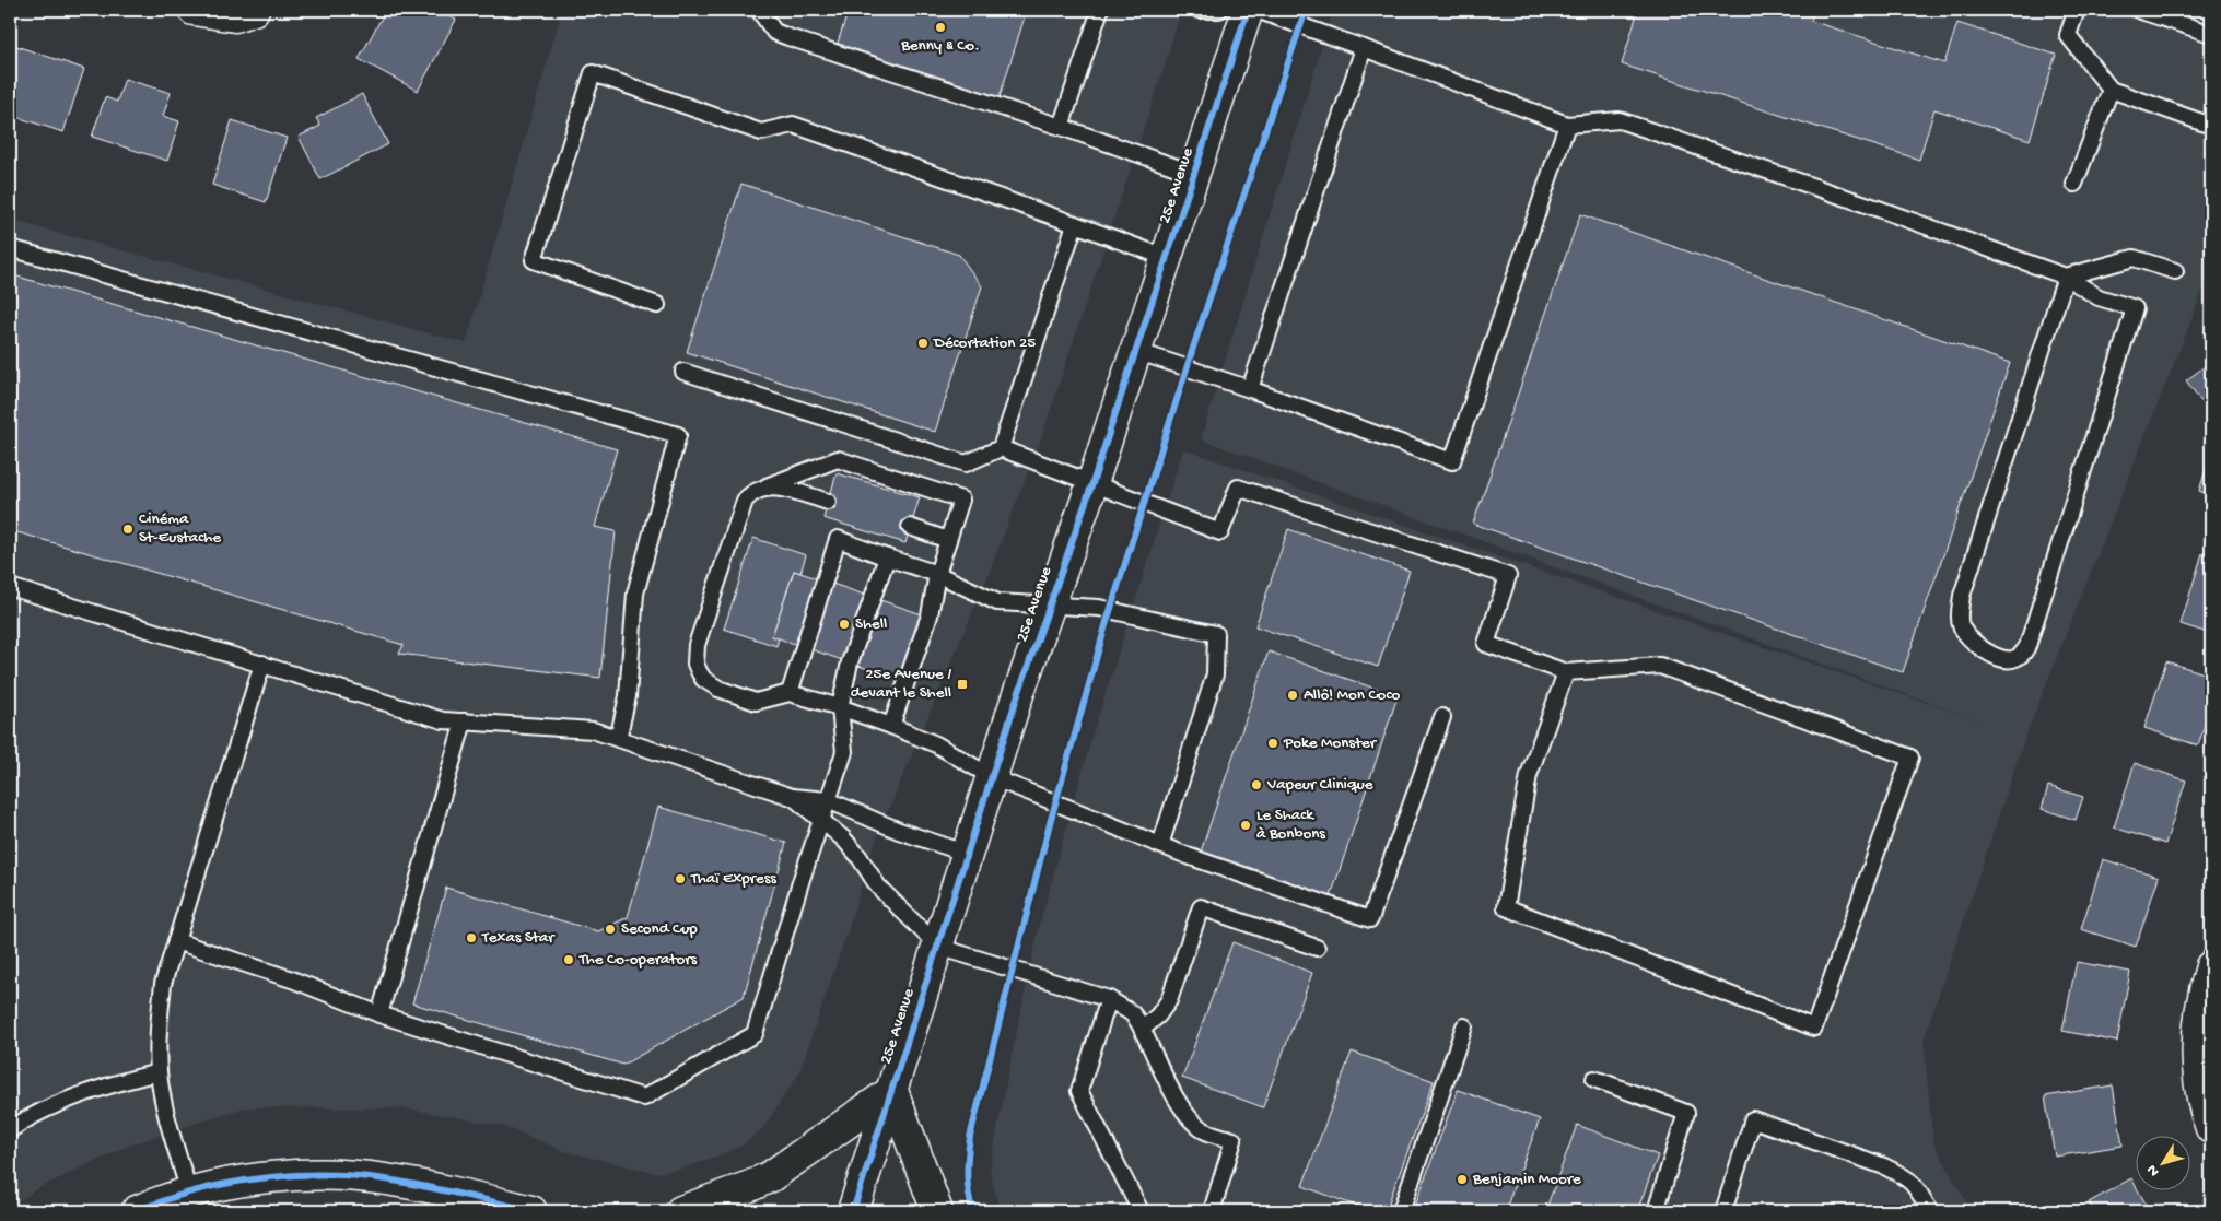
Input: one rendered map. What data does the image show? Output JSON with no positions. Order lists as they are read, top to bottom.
{
  "streets": {
    "street": ["25e Avenue"]
  },
  "places": {
    "other": [
      "Benny & Co.",
      "Décortation 25",
      "Cinéma St-Eustache",
      "Shell",
      "Allô! Mon Coco",
      "Poke Monster",
      "Vapeur Clinique",
      "Le Shack à Bonbons",
      "Thaï Express",
      "Second Cup",
      "Texas Star",
      "The Co-operators",
      "Benjamin Moore"
    ],
    "transit": ["25e Avenue / devant le Shell"]
  },
  "north": "bottom left"
}
